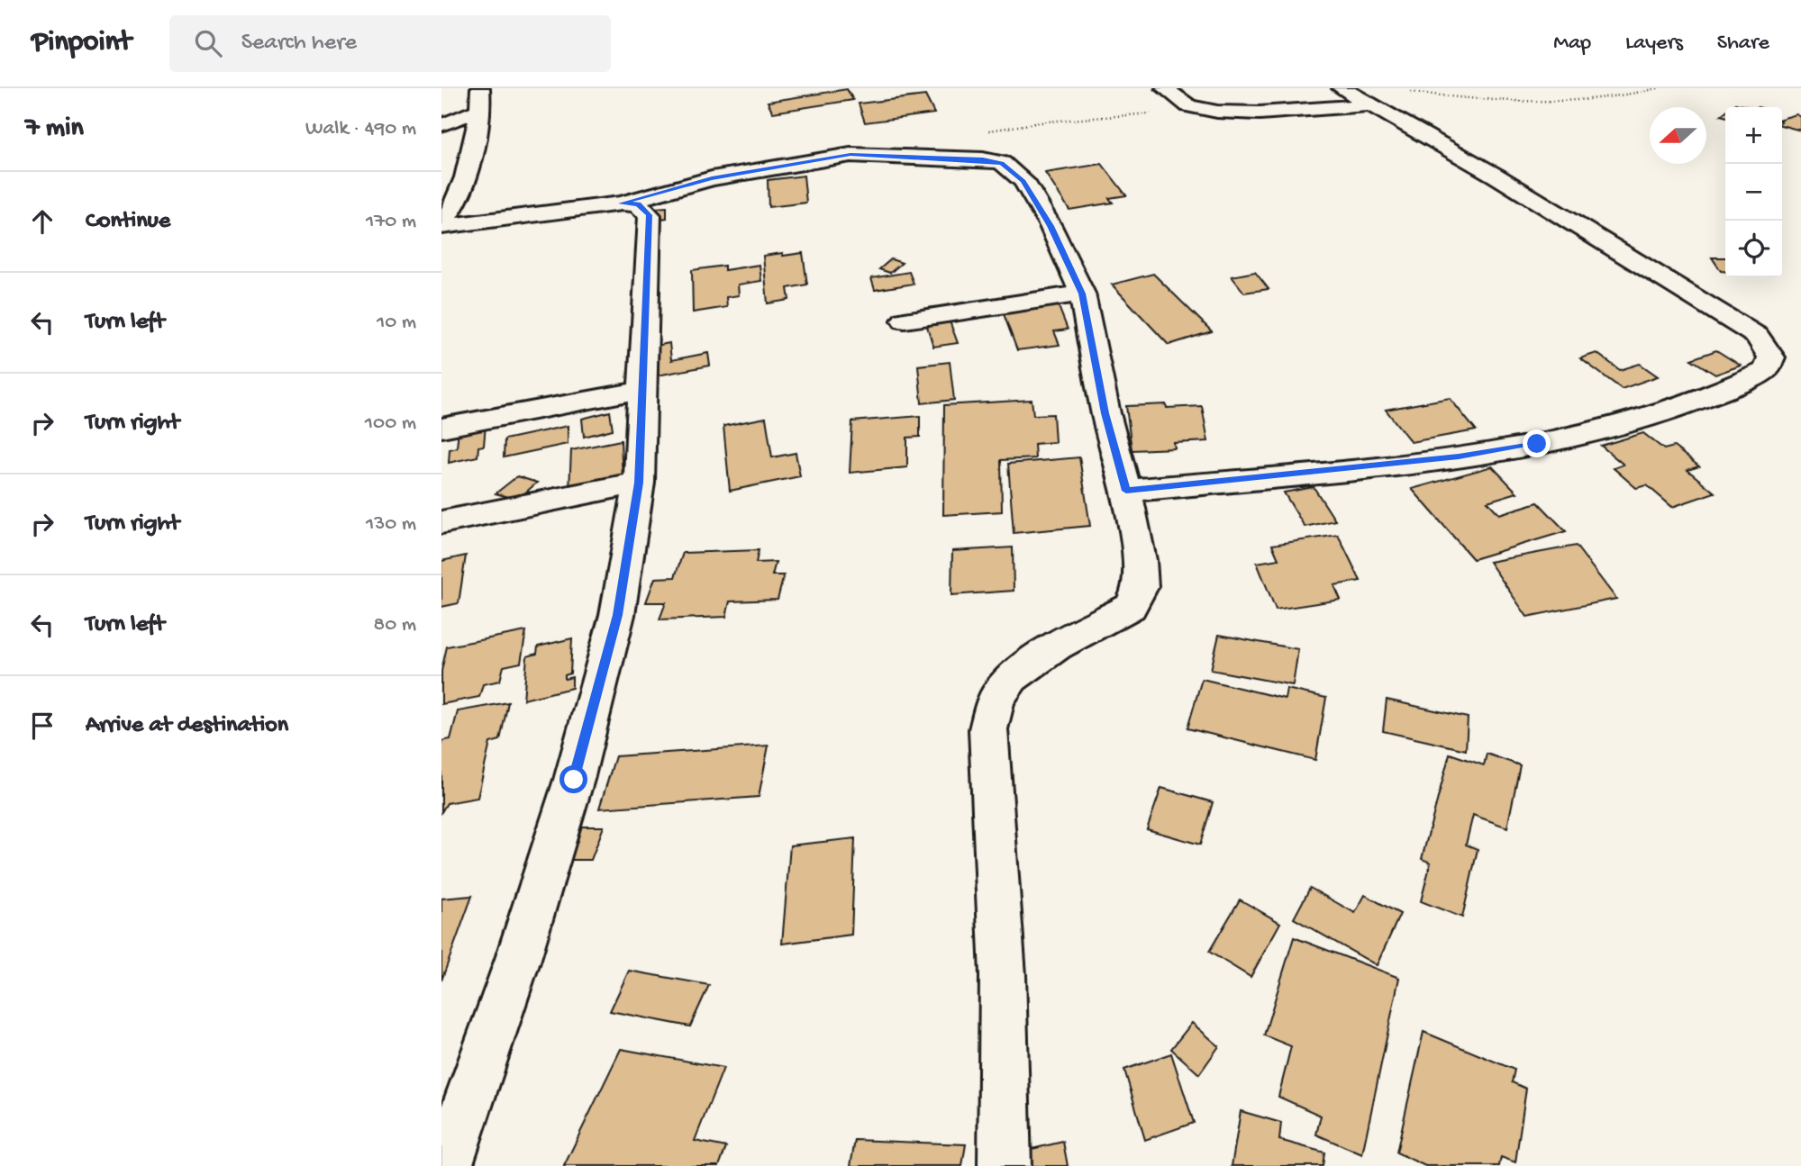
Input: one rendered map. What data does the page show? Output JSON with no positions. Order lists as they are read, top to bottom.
{
  "north": "left",
  "page": {
    "header": "Pinpoint",
    "search": "Search here",
    "nav": ["Map", "Layers", "Share"],
    "heading": ["7 min", "Walk · 490 m"],
    "map_buttons": ["+", "−"],
    "list": [
      ["Continue", "170 m"],
      ["Turn left", "10 m"],
      ["Turn right", "100 m"],
      ["Turn right", "130 m"],
      ["Turn left", "80 m"],
      "Arrive at destination"
    ]
  }
}
